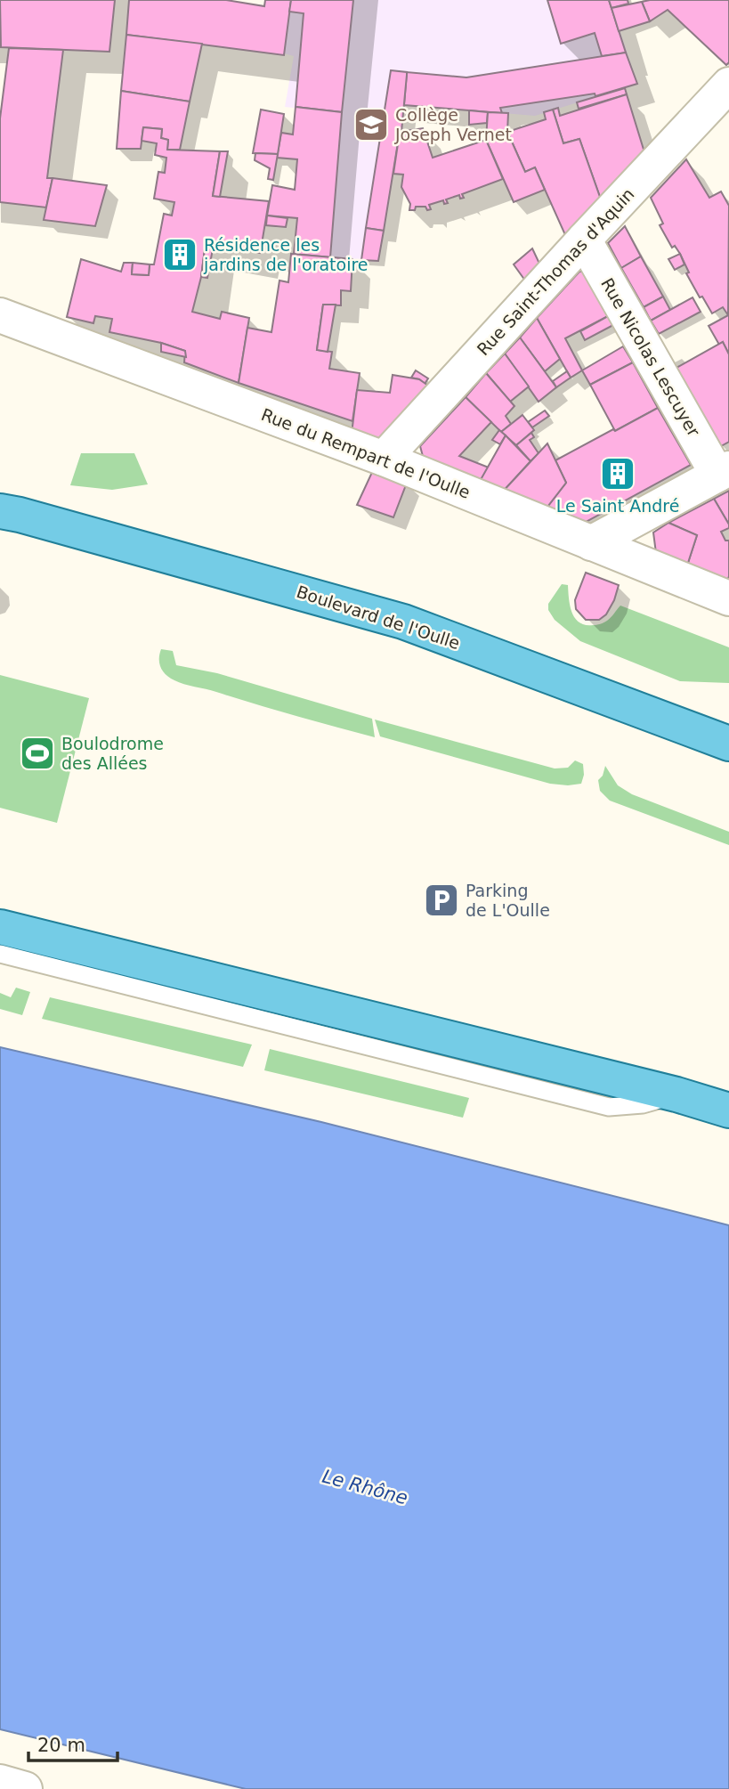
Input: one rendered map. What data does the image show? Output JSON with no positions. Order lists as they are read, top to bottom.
{
  "streets": {
    "main road": ["Boulevard de l'Oulle"],
    "street": ["Rue Saint-Thomas d'Aquin", "Rue Nicolas Lescuyer", "Rue du Rempart de l'Oulle"]
  },
  "crossings": [
    ["Rue Saint-Thomas d'Aquin", "Rue Nicolas Lescuyer"],
    ["Rue Saint-Thomas d'Aquin", "Rue du Rempart de l'Oulle"]
  ],
  "water": ["Le Rhône"],
  "places": {
    "school or university": ["Collège Joseph Vernet"],
    "building": ["Résidence les jardins de l'oratoire", "Le Saint André"],
    "sports": ["Boulodrome des Allées"],
    "parking": ["Parking de L'Oulle"]
  },
  "scale_bar": "20 m"
}
